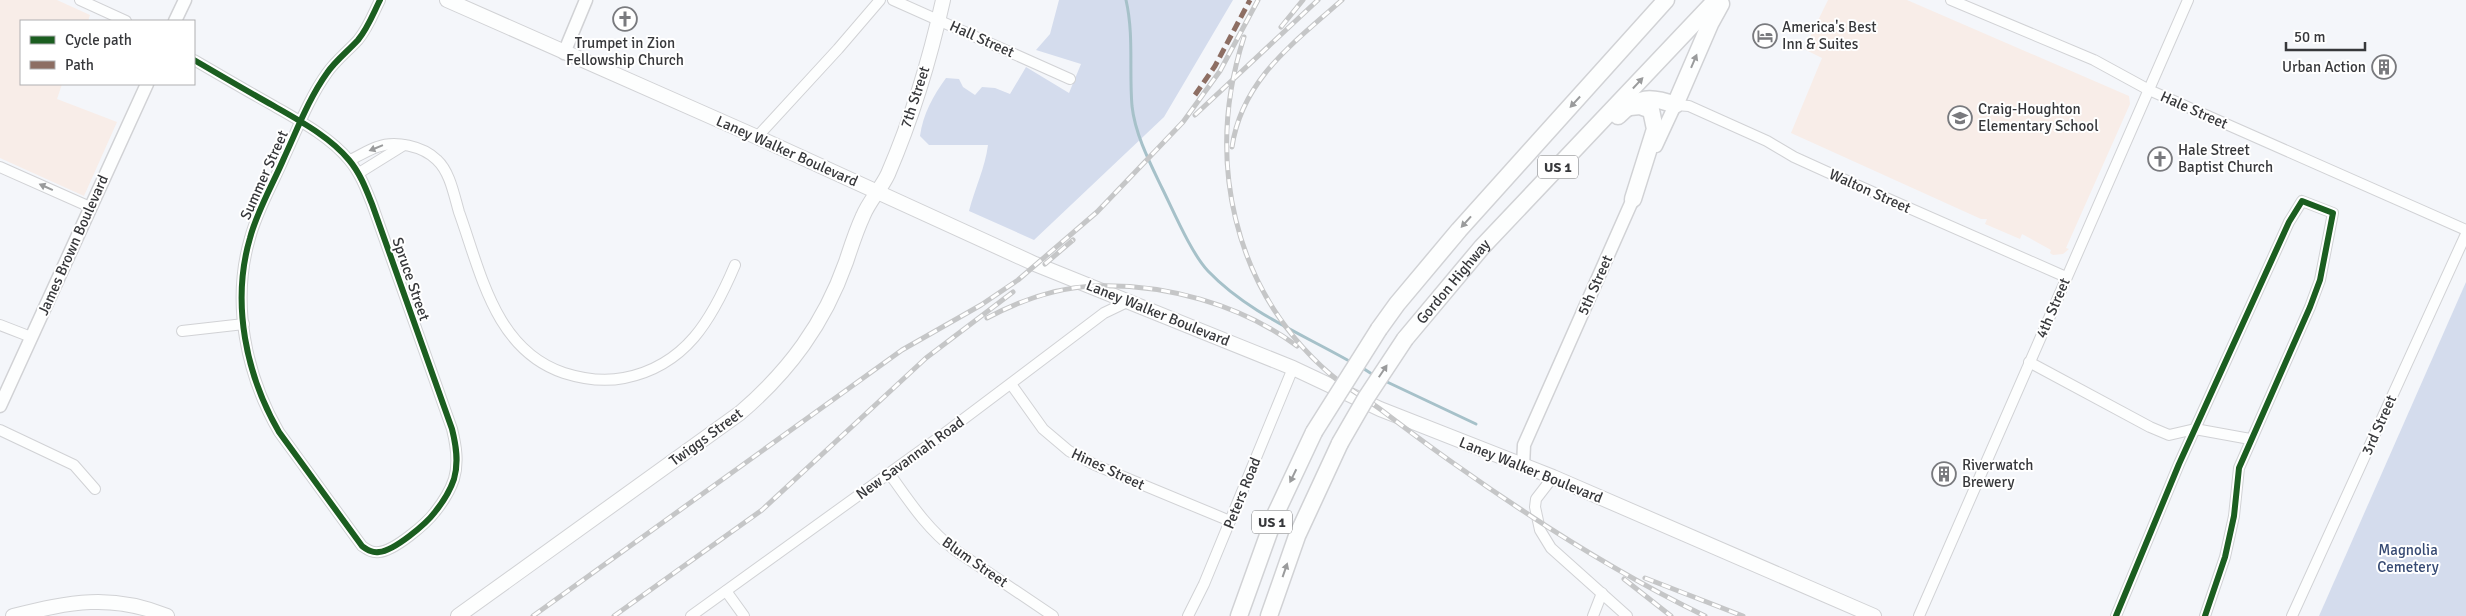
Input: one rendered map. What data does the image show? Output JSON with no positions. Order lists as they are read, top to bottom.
{
  "streets": {
    "highway": ["US 1", "Gordon Highway"],
    "main road": ["7th Street", "Laney Walker Boulevard", "Twiggs Street"],
    "street": [
      "Hall Street",
      "Hale Street",
      "Summer Street",
      "Walton Street",
      "James Brown Boulevard",
      "Spruce Street",
      "5th Street",
      "4th Street",
      "3rd Street",
      "New Savannah Road",
      "Hines Street",
      "Peters Road",
      "Blum Street"
    ]
  },
  "crossings": [
    ["Hall Street", "7th Street"],
    ["7th Street", "Laney Walker Boulevard"],
    ["7th Street", "Twiggs Street"],
    ["Hale Street", "4th Street"],
    ["Laney Walker Boulevard", "5th Street"],
    ["Laney Walker Boulevard", "Twiggs Street"],
    ["Laney Walker Boulevard", "New Savannah Road"],
    ["Laney Walker Boulevard", "Peters Road"],
    ["Summer Street", "Spruce Street"],
    ["Walton Street", "5th Street"],
    ["Walton Street", "4th Street"],
    ["New Savannah Road", "Hines Street"],
    ["New Savannah Road", "Blum Street"],
    ["Hines Street", "Peters Road"]
  ],
  "parks": ["Magnolia Cemetery"],
  "places": {
    "church": ["Trumpet in Zion Fellowship Church", "Hale Street Baptist Church"],
    "hotel": ["America's Best Inn & Suites"],
    "building": ["Urban Action", "Riverwatch Brewery"],
    "school or university": ["Craig-Houghton Elementary School"]
  },
  "legend": ["Cycle path", "Path"],
  "scale_bar": "50 m"
}
